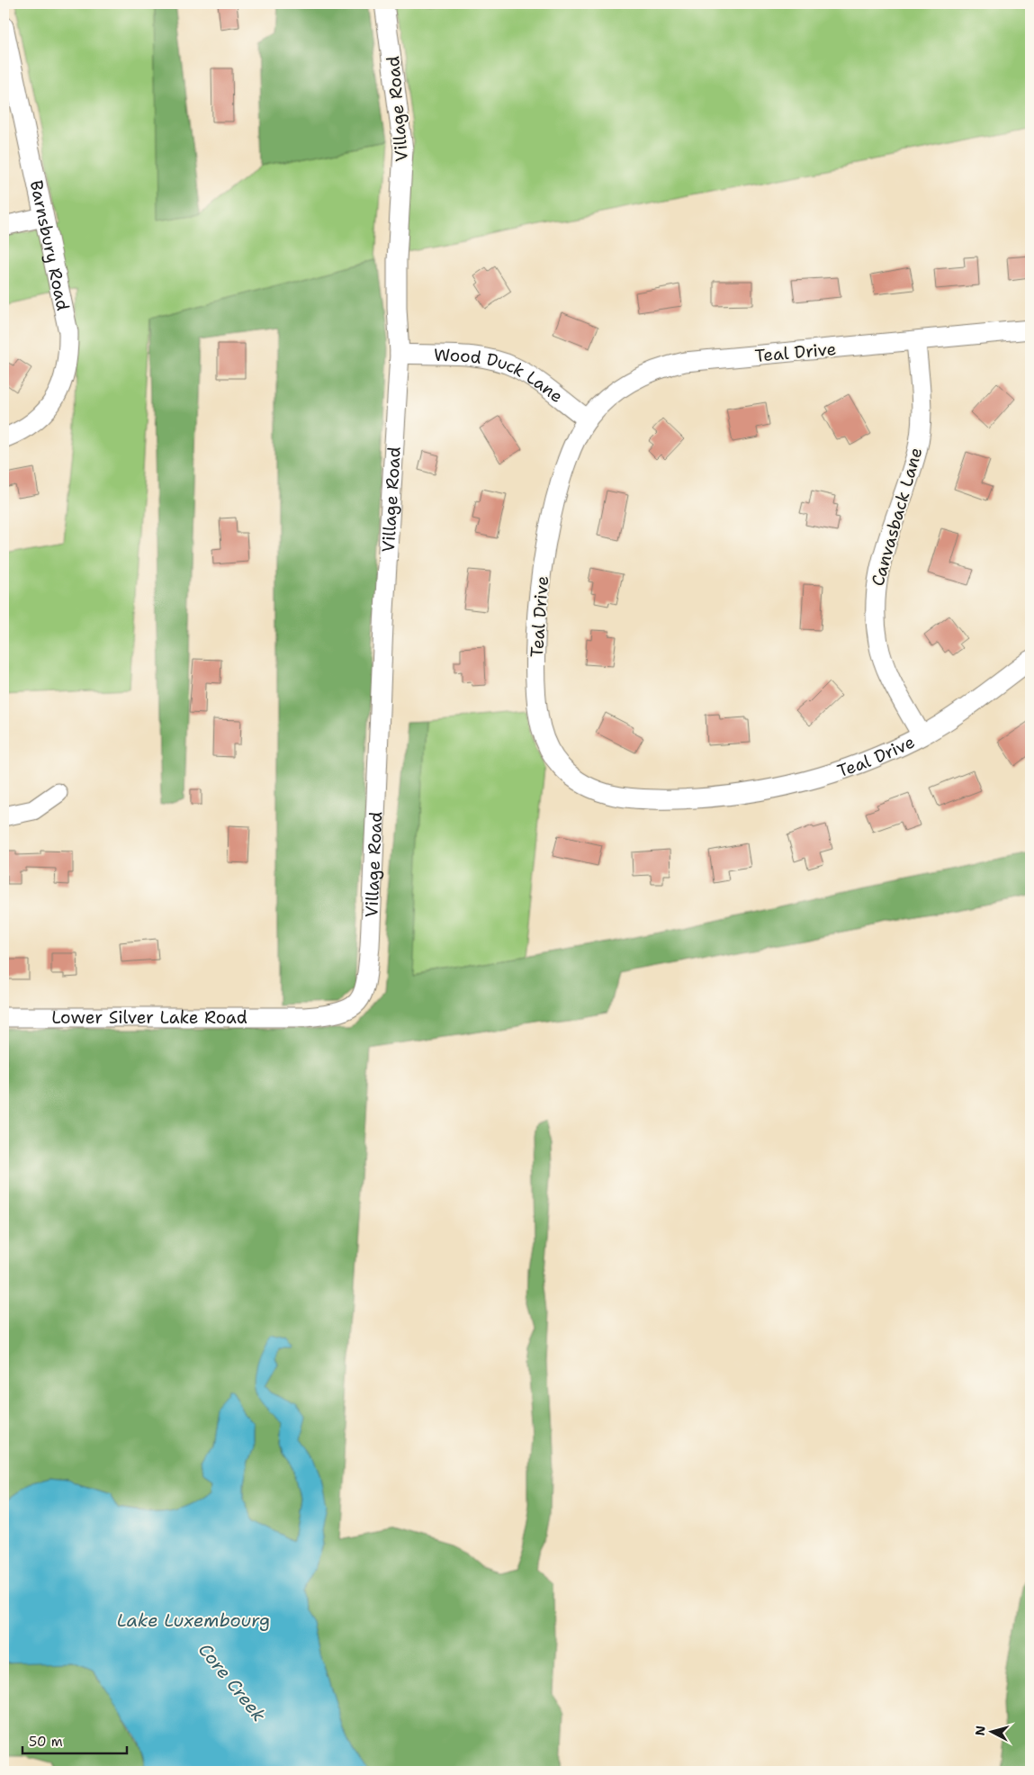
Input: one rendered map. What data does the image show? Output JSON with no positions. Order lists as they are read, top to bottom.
{
  "streets": {
    "street": [
      "Village Road",
      "Barnsbury Road",
      "Teal Drive",
      "Wood Duck Lane",
      "Canvasback Lane",
      "Lower Silver Lake Road"
    ]
  },
  "crossings": [
    ["Village Road", "Wood Duck Lane"],
    ["Village Road", "Lower Silver Lake Road"],
    ["Teal Drive", "Wood Duck Lane"],
    ["Teal Drive", "Canvasback Lane"]
  ],
  "water": ["Lake Luxembourg", "Core Creek"],
  "scale_bar": "50 m",
  "north": "left"
}
